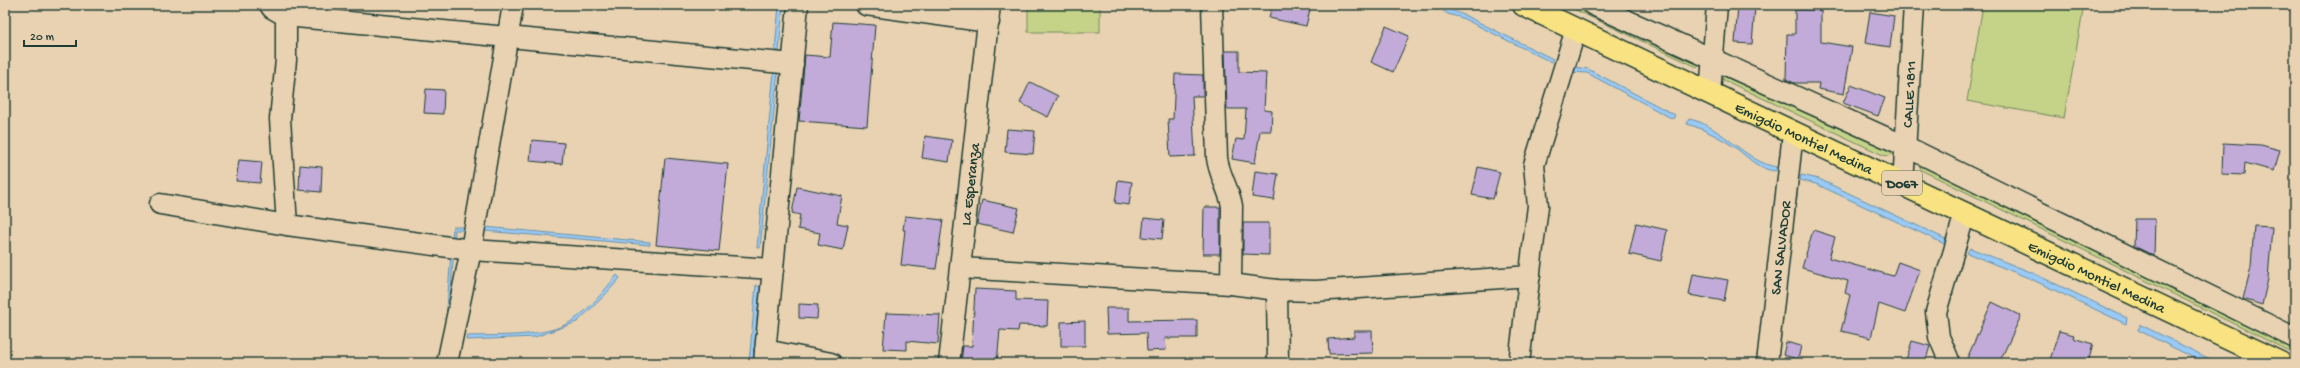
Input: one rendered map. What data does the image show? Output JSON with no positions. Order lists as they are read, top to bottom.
{
  "streets": {
    "main road": ["Emigdio Montiel Medina", "D067"],
    "street": ["CALLE 1811", "La Esperanza", "SAN SALVADOR"]
  },
  "crossings": [
    ["CALLE 1811", "Emigdio Montiel Medina"],
    ["Emigdio Montiel Medina", "SAN SALVADOR"]
  ],
  "scale_bar": "20 m"
}
